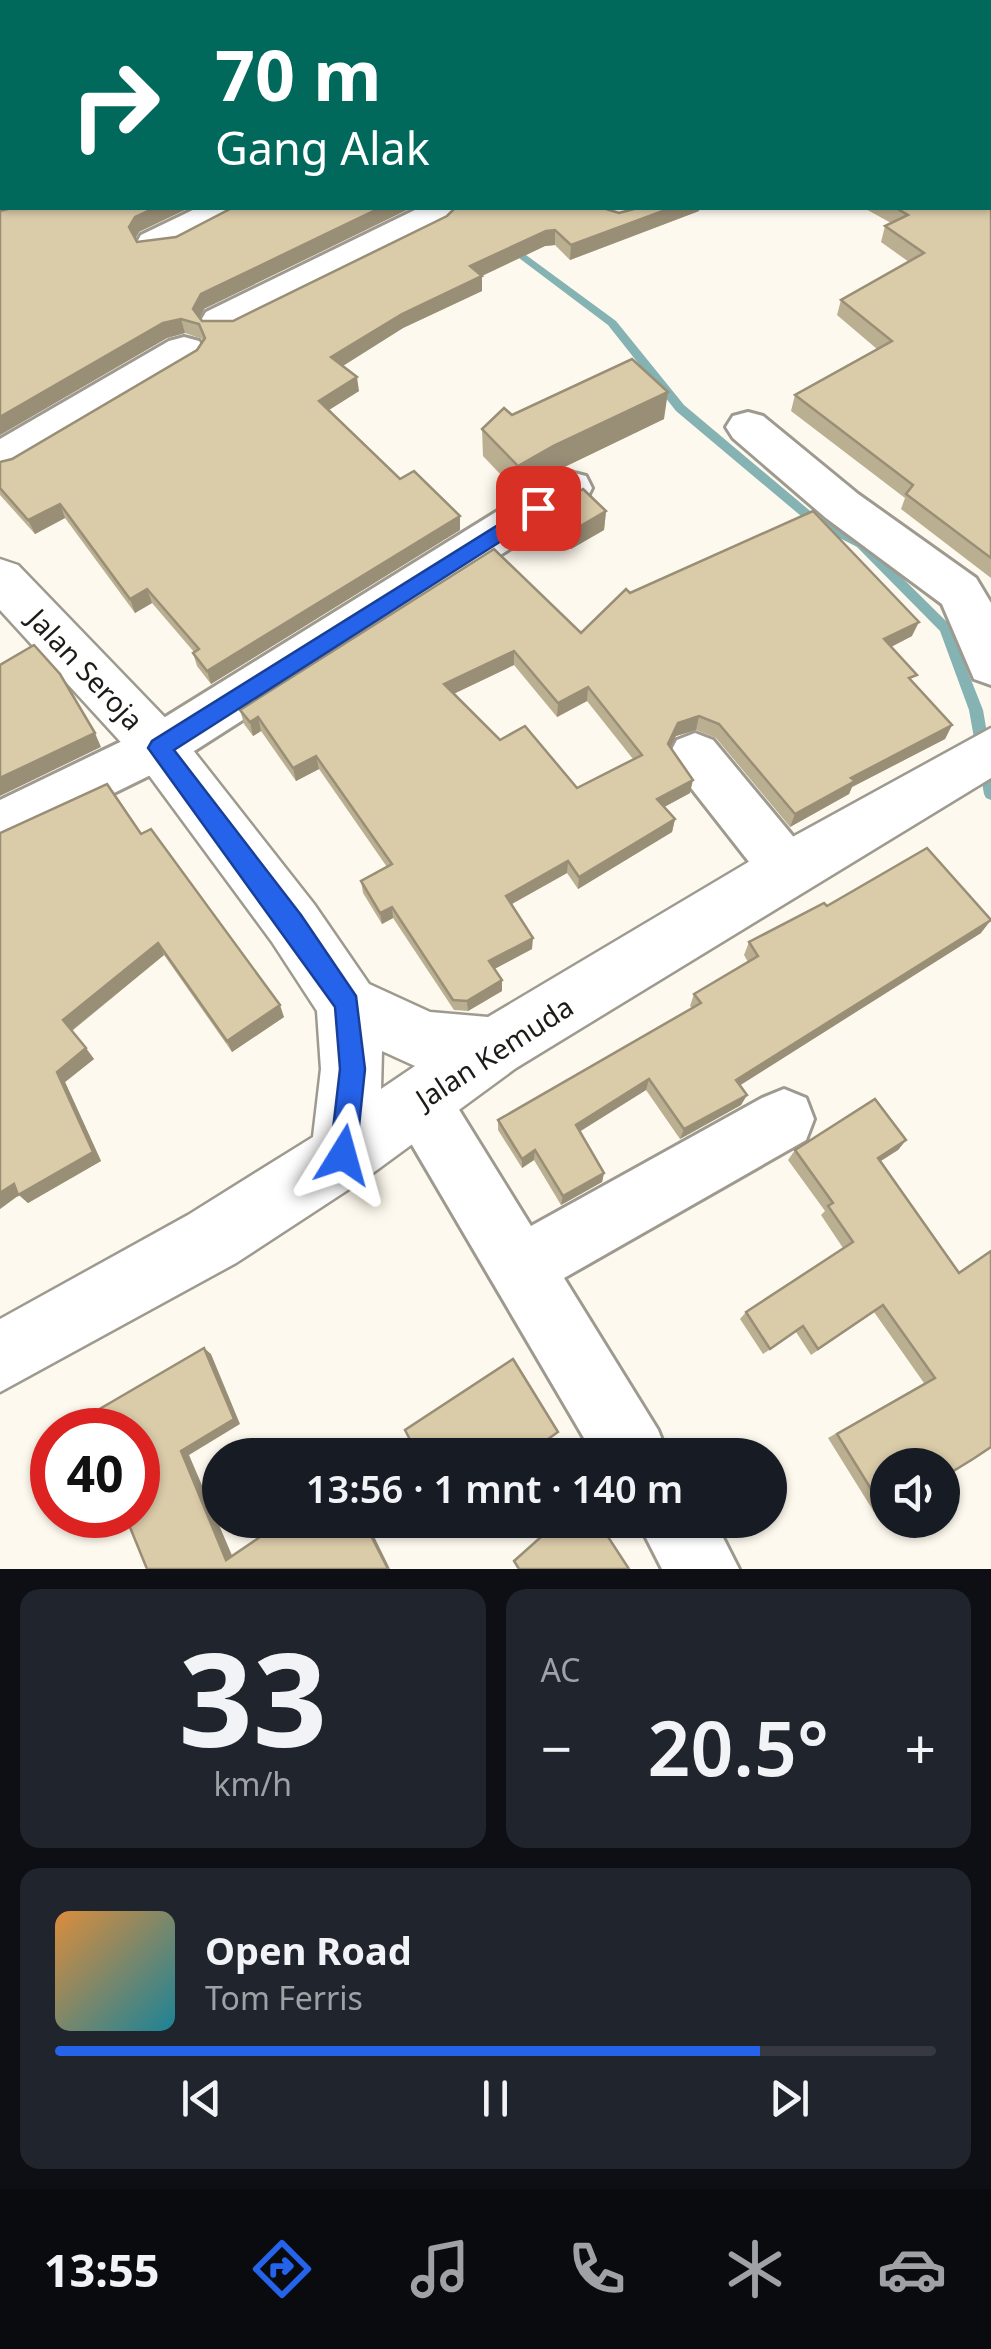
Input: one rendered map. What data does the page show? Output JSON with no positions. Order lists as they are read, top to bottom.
{
  "streets": {
    "street": ["Jalan Seroja", "Jalan Kemuda"]
  },
  "crossings": [
    ["Jalan Seroja", "Jalan Kemuda"]
  ],
  "page": {
    "turn": ["70 m", "Gang Alak"],
    "limit": "40",
    "trip": "13:56 · 1 mnt · 140 m",
    "tile": [
      ["33", "km/h"],
      "AC"
    ],
    "heat": ["−", "20.5°", "+"],
    "song": ["Open Road", "Tom Ferris"],
    "tabs": "13:55"
  }
}
